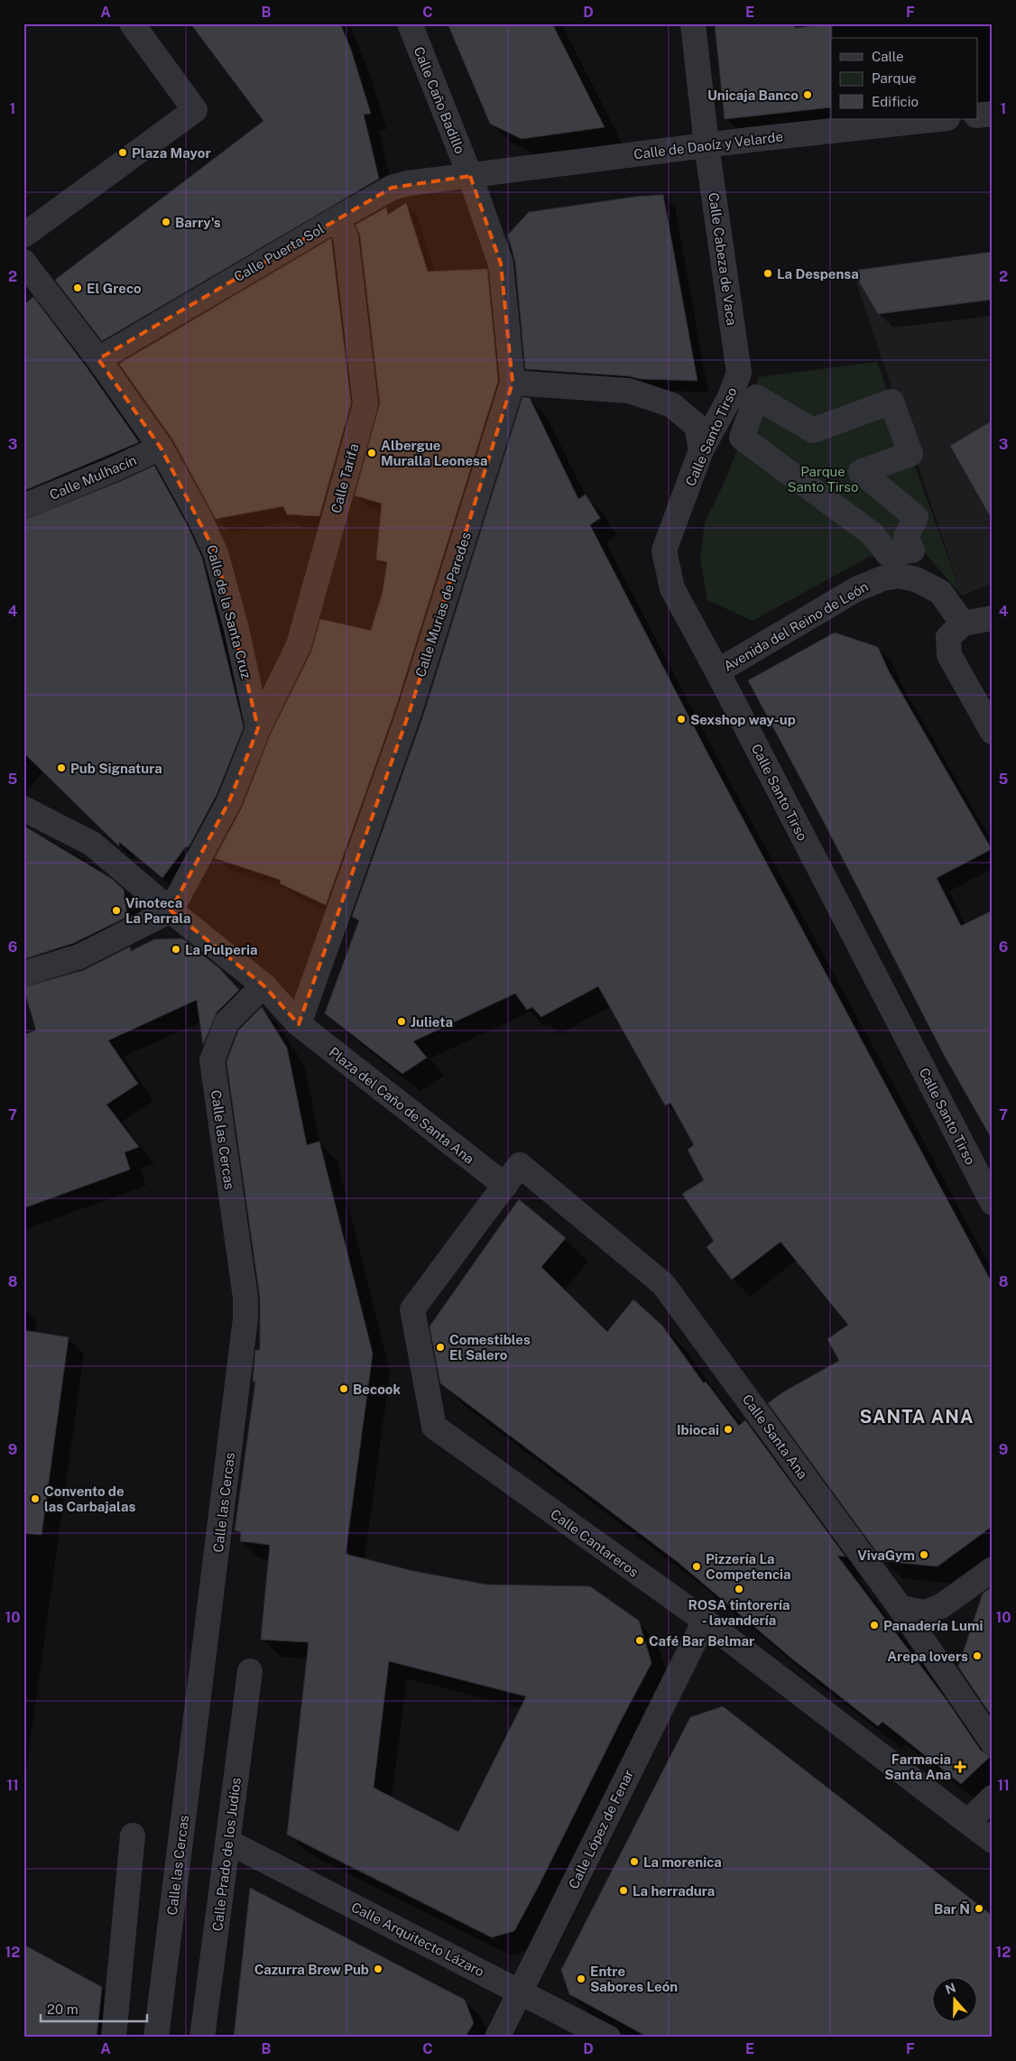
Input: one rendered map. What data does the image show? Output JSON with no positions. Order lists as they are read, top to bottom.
{
  "streets": {
    "street": [
      "Calle Caño Badillo",
      "Calle de Daoíz y Velarde",
      "Calle Puerta Sol",
      "Calle Cabeza de Vaca",
      "Calle Santo Tirso",
      "Calle Mulhacín",
      "Calle Tarifa",
      "Calle Murias de Paredes",
      "Calle de la Santa Cruz",
      "Avenida del Reino de León",
      "Plaza del Caño de Santa Ana",
      "Calle las Cercas",
      "Calle Santa Ana",
      "Calle Cantareros",
      "Calle López de Fenar",
      "Calle Prado de los Judíos",
      "Calle Arquitecto Lázaro"
    ]
  },
  "crossings": [
    ["Calle Caño Badillo", "Calle de Daoíz y Velarde"],
    ["Calle Caño Badillo", "Calle Puerta Sol"],
    ["Calle Caño Badillo", "Calle Murias de Paredes"],
    ["Calle de Daoíz y Velarde", "Calle Puerta Sol"],
    ["Calle de Daoíz y Velarde", "Calle Cabeza de Vaca"],
    ["Calle de Daoíz y Velarde", "Calle Murias de Paredes"],
    ["Calle Puerta Sol", "Calle Tarifa"],
    ["Calle Puerta Sol", "Calle Murias de Paredes"],
    ["Calle Puerta Sol", "Calle de la Santa Cruz"],
    ["Calle Cabeza de Vaca", "Calle Santo Tirso"],
    ["Calle Santo Tirso", "Avenida del Reino de León"],
    ["Calle Mulhacín", "Calle de la Santa Cruz"],
    ["Calle Tarifa", "Calle de la Santa Cruz"],
    ["Calle Murias de Paredes", "Plaza del Caño de Santa Ana"],
    ["Plaza del Caño de Santa Ana", "Calle las Cercas"],
    ["Plaza del Caño de Santa Ana", "Calle Cantareros"],
    ["Calle Santa Ana", "Calle Cantareros"],
    ["Calle Cantareros", "Calle López de Fenar"],
    ["Calle López de Fenar", "Calle Arquitecto Lázaro"],
    ["Calle Prado de los Judíos", "Calle Arquitecto Lázaro"]
  ],
  "districts": ["SANTA ANA"],
  "parks": ["Parque Santo Tirso"],
  "places": {
    "other": [
      "Unicaja Banco",
      "Plaza Mayor",
      "Barry's",
      "La Despensa",
      "El Greco",
      "Albergue Muralla Leonesa",
      "Sexshop way-up",
      "Pub Signatura",
      "Vinoteca La Parrala",
      "La Pulperia",
      "Julieta",
      "Comestibles El Salero",
      "Becook",
      "Ibiocai",
      "Convento de las Carbajalas",
      "VivaGym",
      "Pizzería La Competencia",
      "ROSA tintorería - lavandería",
      "Panadería Lumi",
      "Café Bar Belmar",
      "Arepa lovers",
      "La morenica",
      "La herradura",
      "Bar Ñ",
      "Cazurra Brew Pub",
      "Entre Sabores León"
    ],
    "health": ["Farmacia Santa Ana"]
  },
  "legend": ["Calle", "Parque", "Edificio"],
  "scale_bar": "20 m",
  "north": "top",
  "grid": {
    "columns": [
      "A",
      "B",
      "C",
      "D",
      "E",
      "F"
    ],
    "rows": [
      "1",
      "2",
      "3",
      "4",
      "5",
      "6",
      "7",
      "8",
      "9",
      "10",
      "11",
      "12"
    ]
  }
}
